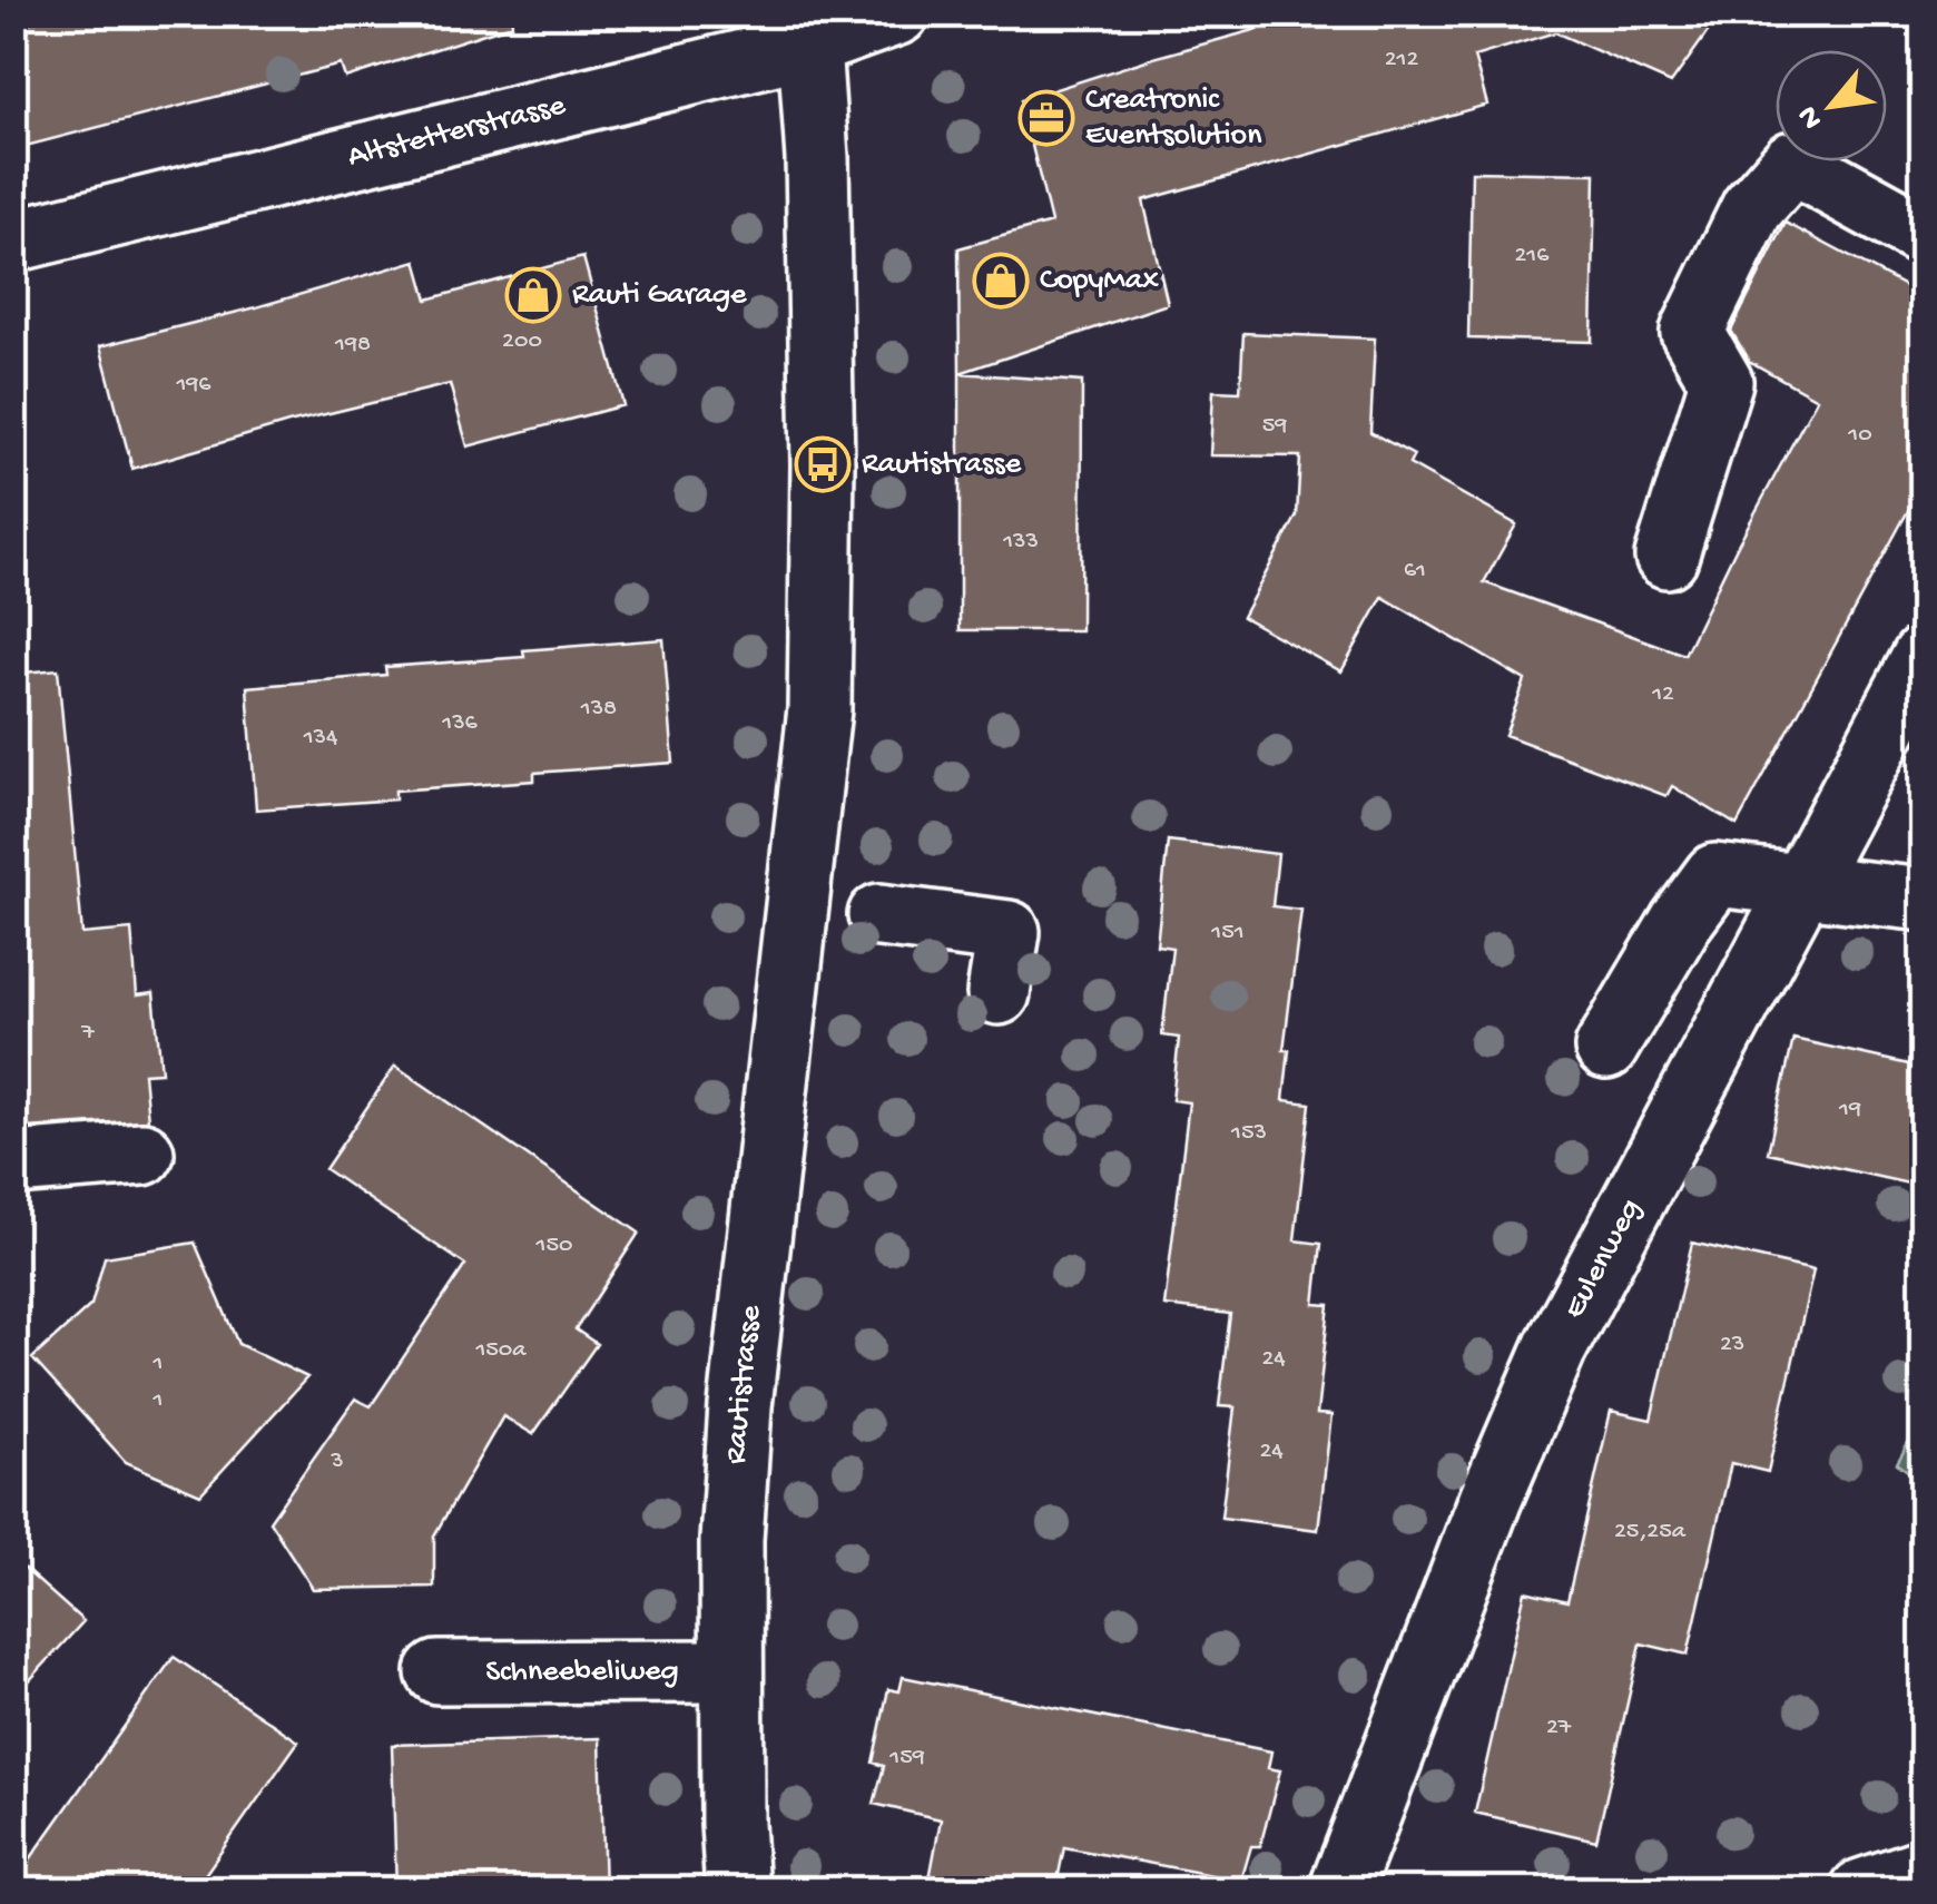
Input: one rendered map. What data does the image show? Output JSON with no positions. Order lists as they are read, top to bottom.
{
  "streets": {
    "street": [
      "Altstetterstrasse",
      "Eulenweg",
      "Rautistrasse",
      "Schneebeliweg"
    ]
  },
  "crossings": [
    ["Altstetterstrasse", "Rautistrasse"],
    ["Rautistrasse", "Schneebeliweg"]
  ],
  "places": {
    "office": ["Creatronic Eventsolution"],
    "shop": ["CopyMax", "Rauti Garage"],
    "bus stop": ["Rautistrasse"]
  },
  "house_numbers": [
    "212",
    "216",
    "200",
    "198",
    "196",
    "59",
    "10",
    "133",
    "61",
    "12",
    "138",
    "136",
    "134",
    "151",
    "7",
    "19",
    "153",
    "150",
    "23",
    "150a",
    "24",
    "1",
    "1",
    "24",
    "3",
    "25,25a",
    "27",
    "159"
  ],
  "north": "bottom left"
}
